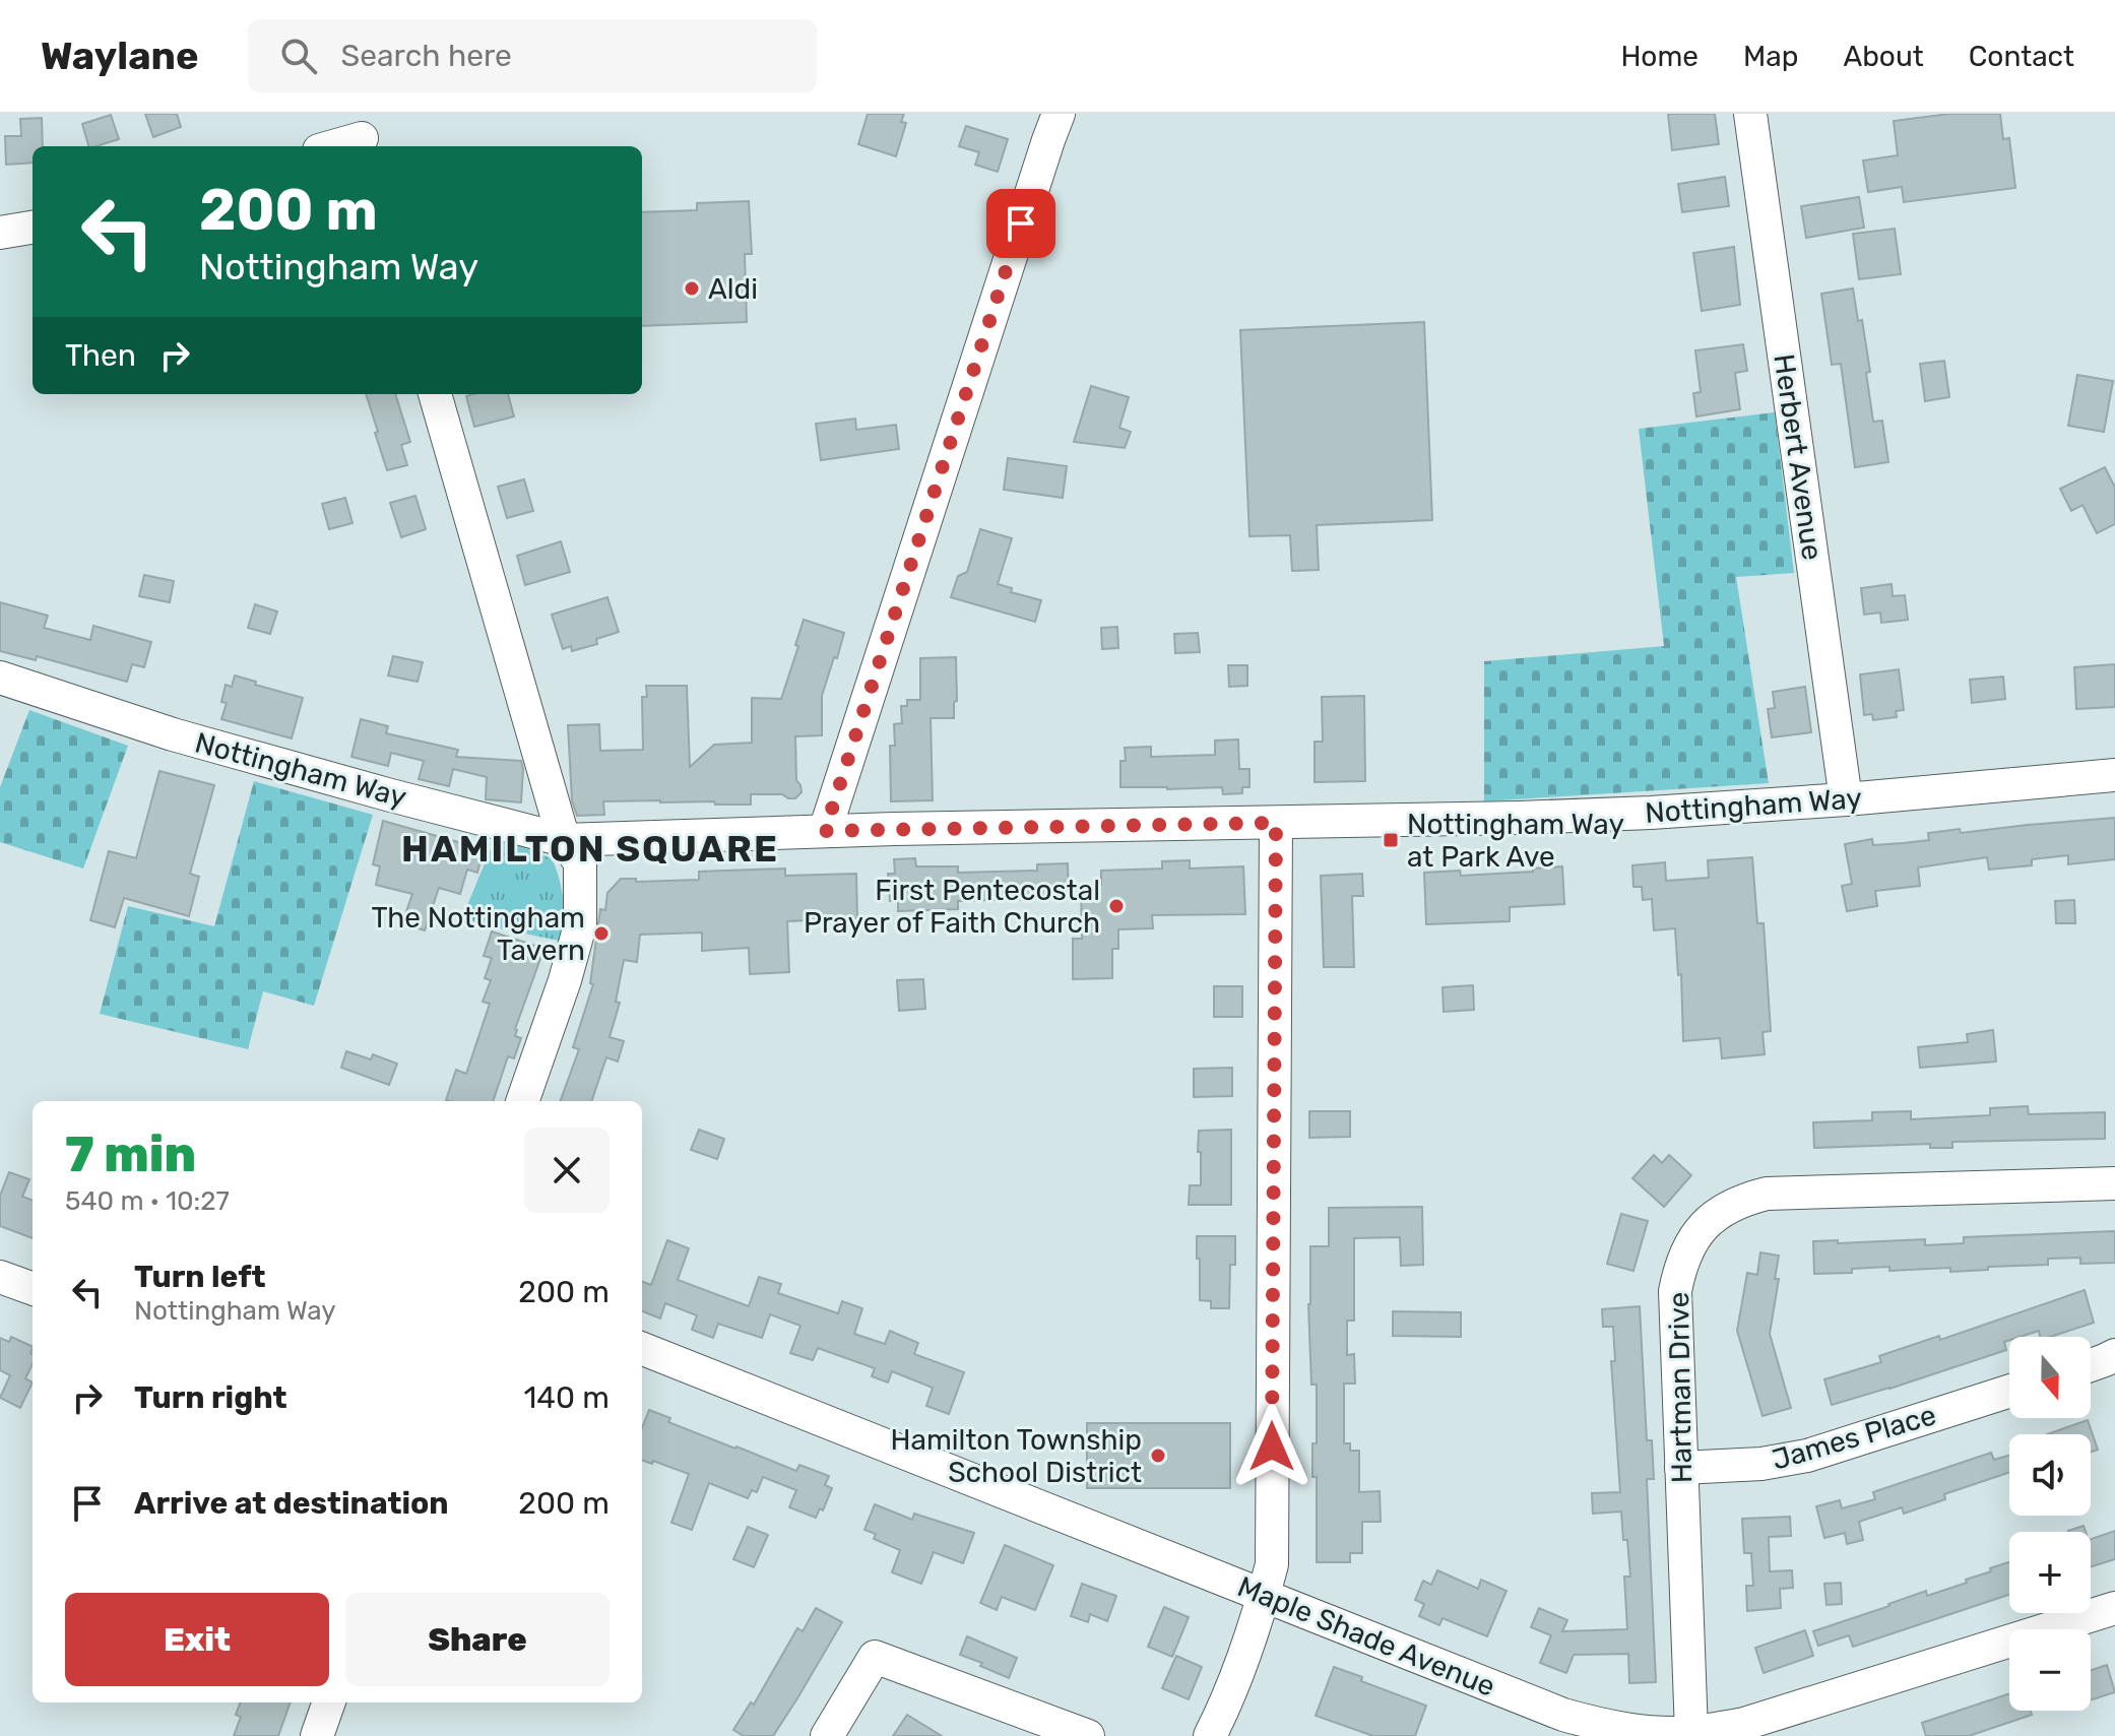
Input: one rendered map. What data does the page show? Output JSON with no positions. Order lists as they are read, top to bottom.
{
  "streets": {
    "street": [
      "Herbert Avenue",
      "Nottingham Way",
      "Hartman Drive",
      "James Place",
      "Maple Shade Avenue"
    ]
  },
  "crossings": [
    ["Herbert Avenue", "Nottingham Way"],
    ["Hartman Drive", "James Place"],
    ["Hartman Drive", "Maple Shade Avenue"]
  ],
  "districts": ["HAMILTON SQUARE"],
  "places": {
    "other": [
      "Aldi",
      "First Pentecostal Prayer of Faith Church",
      "The Nottingham Tavern",
      "Hamilton Township School District"
    ],
    "transit": ["Nottingham Way at Park Ave"]
  },
  "north": "bottom",
  "page": {
    "header": "Waylane",
    "search": "Search here",
    "nav": [
      "Home",
      "Map",
      "About",
      "Contact"
    ],
    "turn": ["200 m", "Nottingham Way"],
    "then": "Then",
    "heading": ["7 min", "540 m · 10:27"],
    "list": [
      {
        "name": "Turn left",
        "note": "Nottingham Way",
        "value": "200 m"
      },
      {
        "name": "Turn right",
        "value": "140 m"
      },
      {
        "name": "Arrive at destination",
        "value": "200 m"
      }
    ],
    "map_buttons": ["+", "−"],
    "buttons": ["Exit", "Share"]
  }
}
